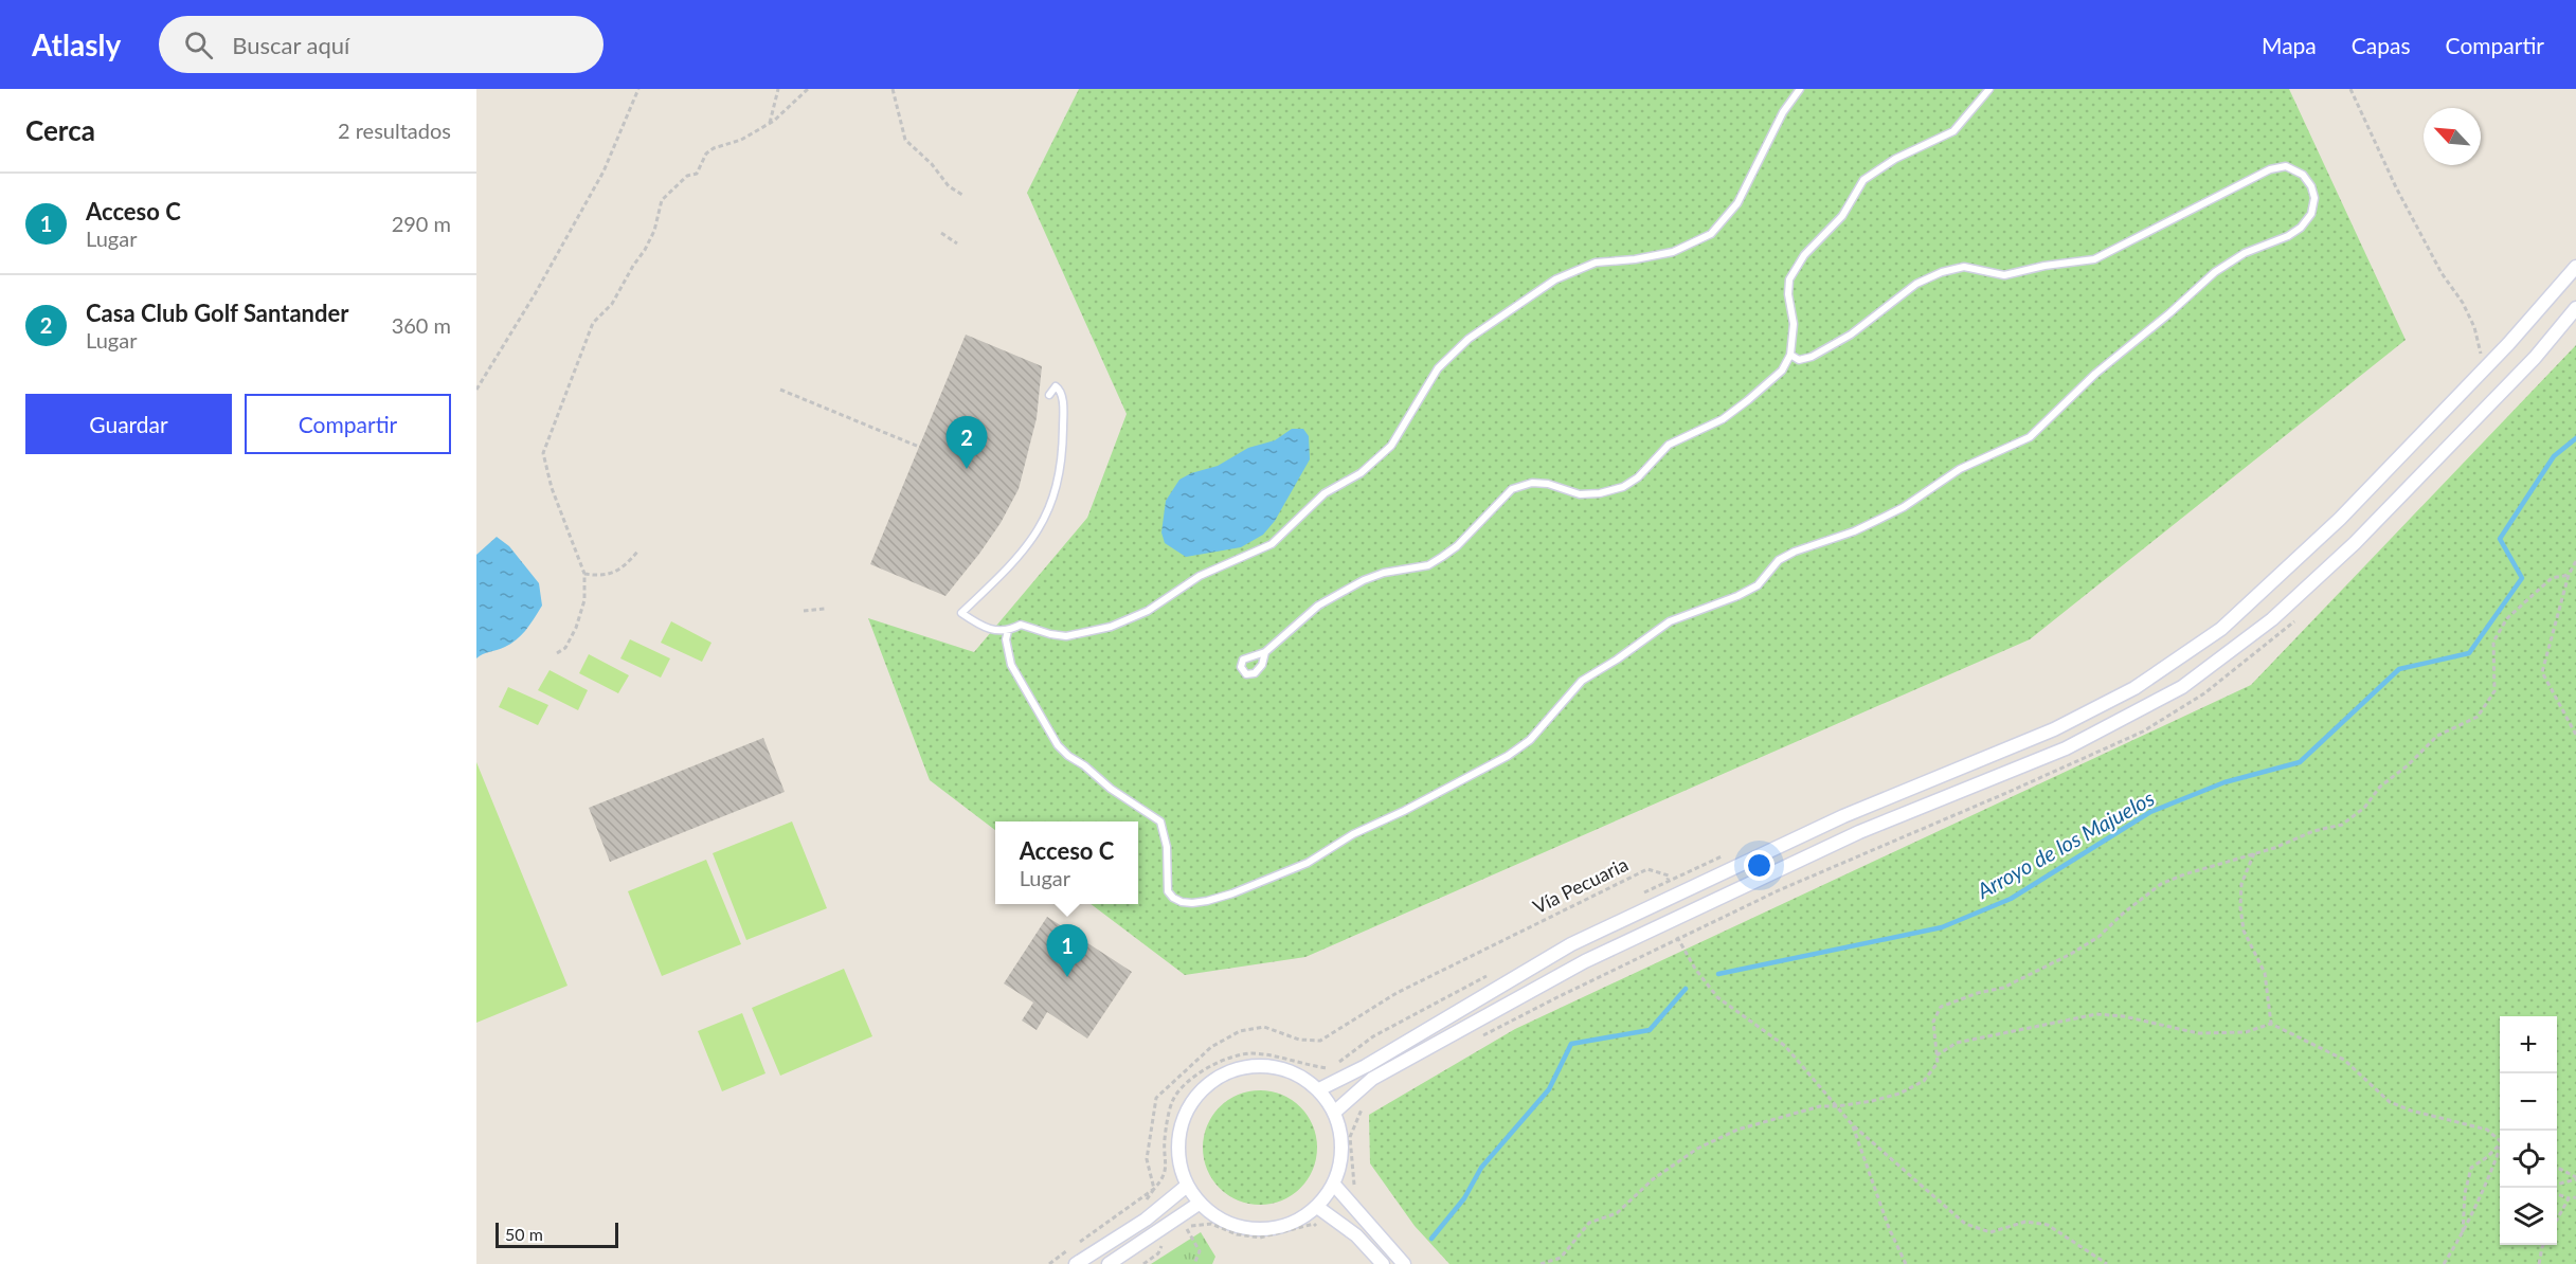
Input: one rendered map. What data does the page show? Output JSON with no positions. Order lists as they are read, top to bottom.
{
  "streets": {
    "path": ["Vía Pecuaria"]
  },
  "water": ["Arroyo de los Majuelos"],
  "scale_bar": "50 m",
  "north": "top left",
  "page": {
    "header": "Atlasly",
    "search": "Buscar aquí",
    "nav": ["Mapa", "Capas", "Compartir"],
    "heading": ["Cerca", "2 resultados"],
    "list": [
      {
        "mark": "1",
        "name": "Acceso C",
        "note": "Lugar",
        "value": "290 m"
      },
      {
        "mark": "2",
        "name": "Casa Club Golf Santander",
        "note": "Lugar",
        "value": "360 m"
      }
    ],
    "buttons": ["Guardar", "Compartir"],
    "pins": ["2", "1"],
    "popup": ["Acceso C", "Lugar"],
    "map_buttons": ["+", "−"],
    "scale": "50 m"
  }
}
